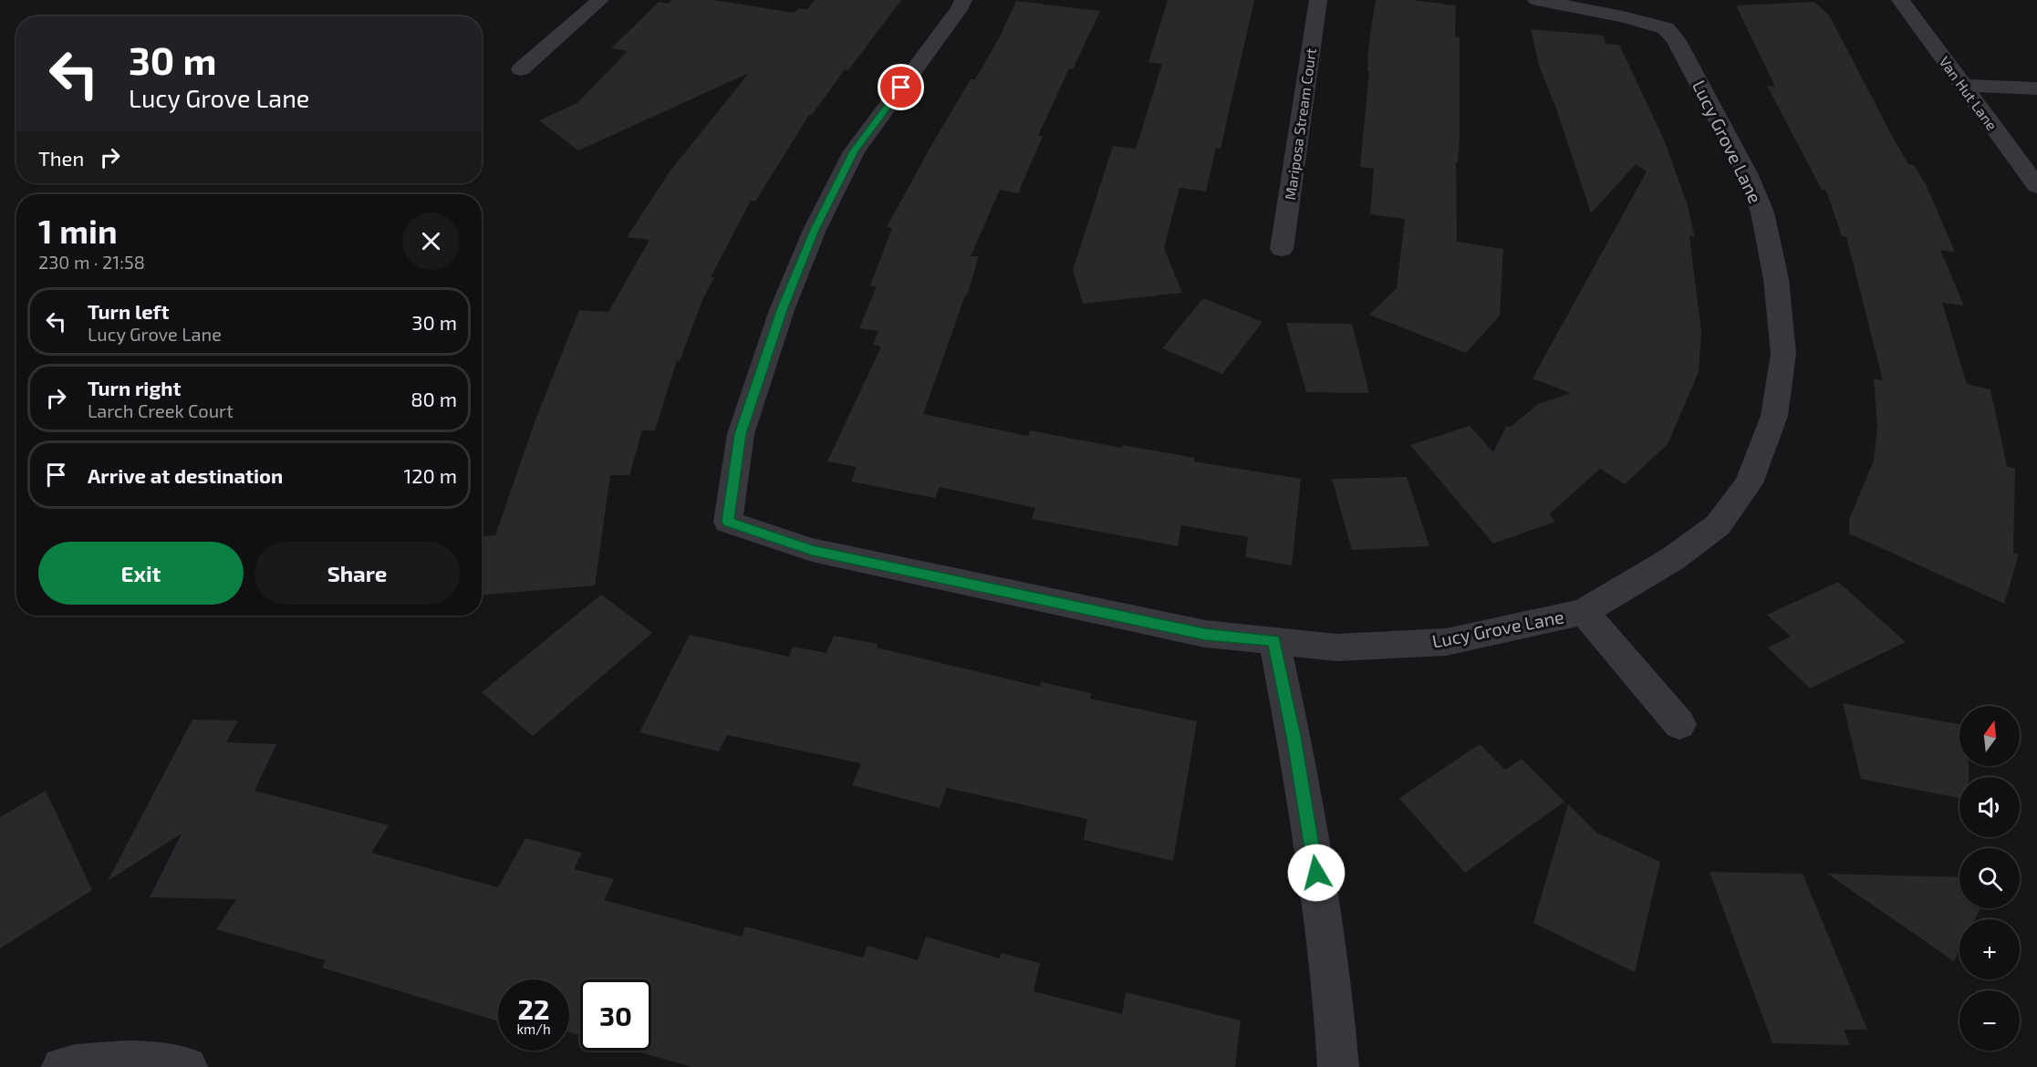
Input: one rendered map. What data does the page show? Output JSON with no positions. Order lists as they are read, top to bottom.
{
  "streets": {
    "street": ["Van Hut Lane", "Mariposa Stream Court", "Lucy Grove Lane"]
  },
  "north": "top",
  "page": {
    "turn": ["30 m", "Lucy Grove Lane"],
    "then": "Then",
    "heading": ["1 min", "230 m · 21:58"],
    "list": [
      {
        "name": "Turn left",
        "note": "Lucy Grove Lane",
        "value": "30 m"
      },
      {
        "name": "Turn right",
        "note": "Larch Creek Court",
        "value": "80 m"
      },
      {
        "name": "Arrive at destination",
        "value": "120 m"
      }
    ],
    "buttons": ["Exit", "Share"],
    "map_buttons": ["+", "−"],
    "speed": "22 km/h",
    "limit": "30"
  }
}
